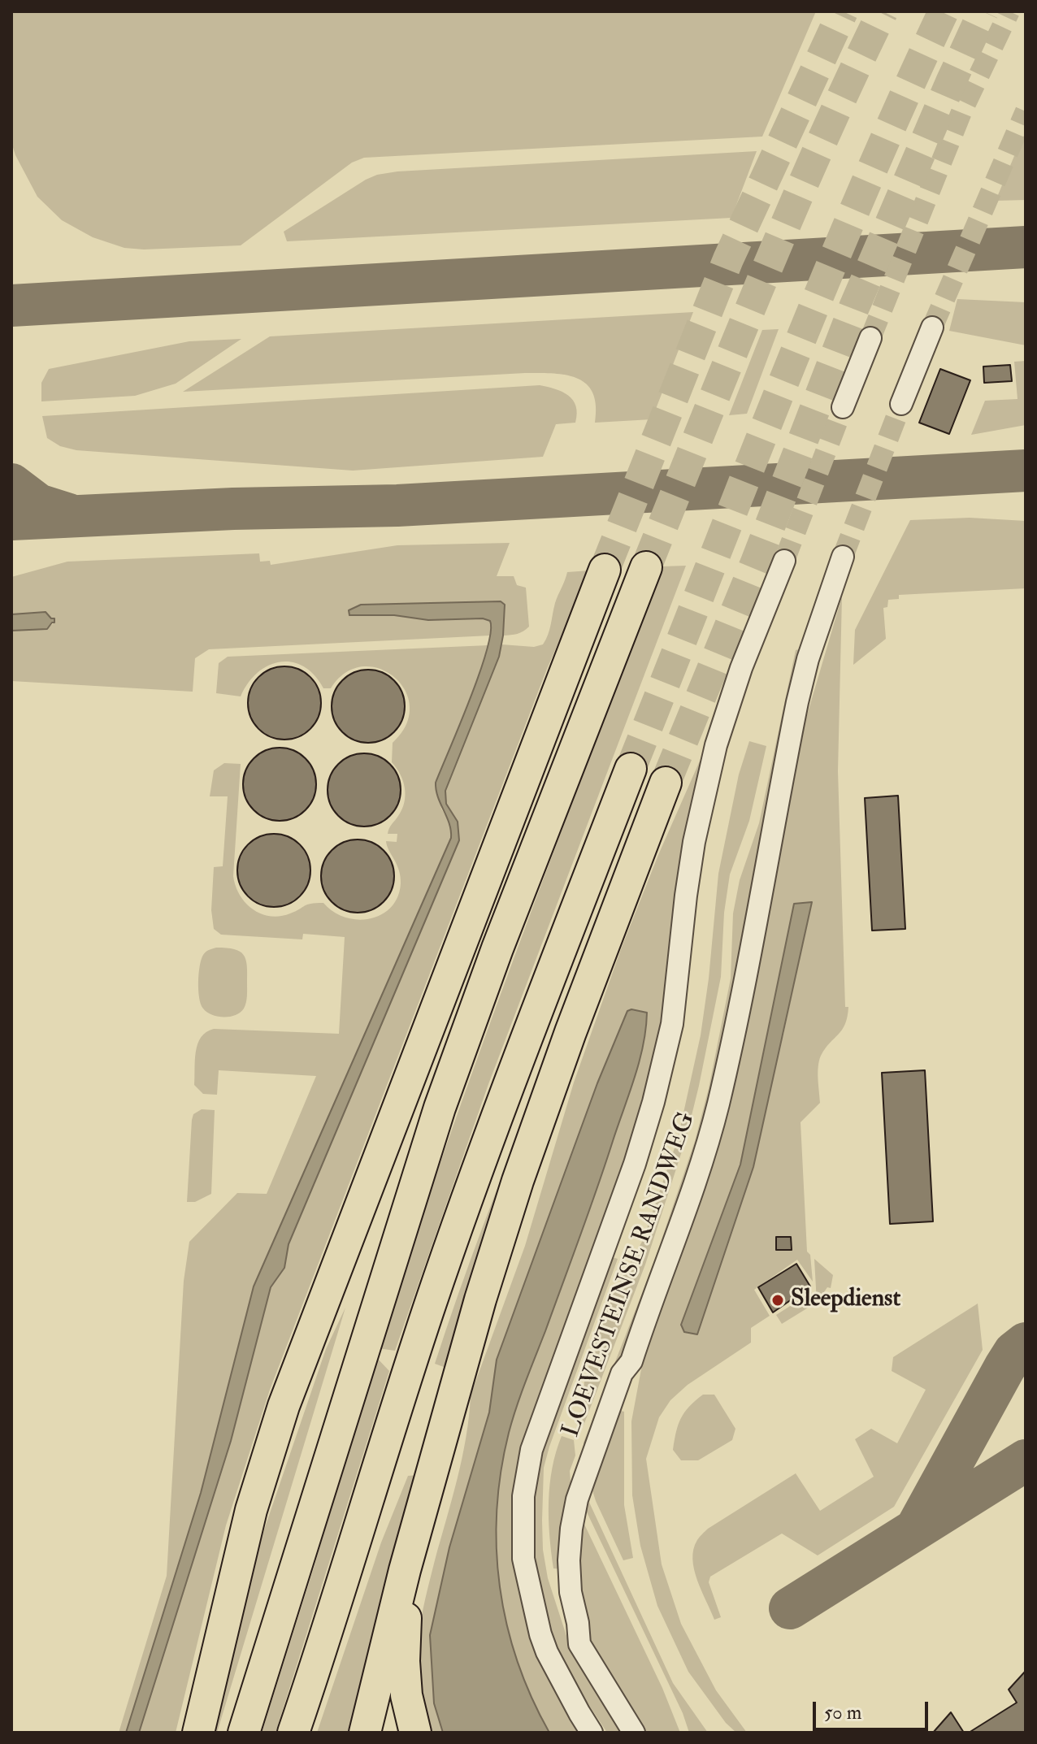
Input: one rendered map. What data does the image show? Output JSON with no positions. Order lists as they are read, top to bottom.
{
  "streets": {
    "street": ["LOEVESTEINSE RANDWEG"]
  },
  "places": ["Sleepdienst"],
  "scale_bar": "50 m"
}
